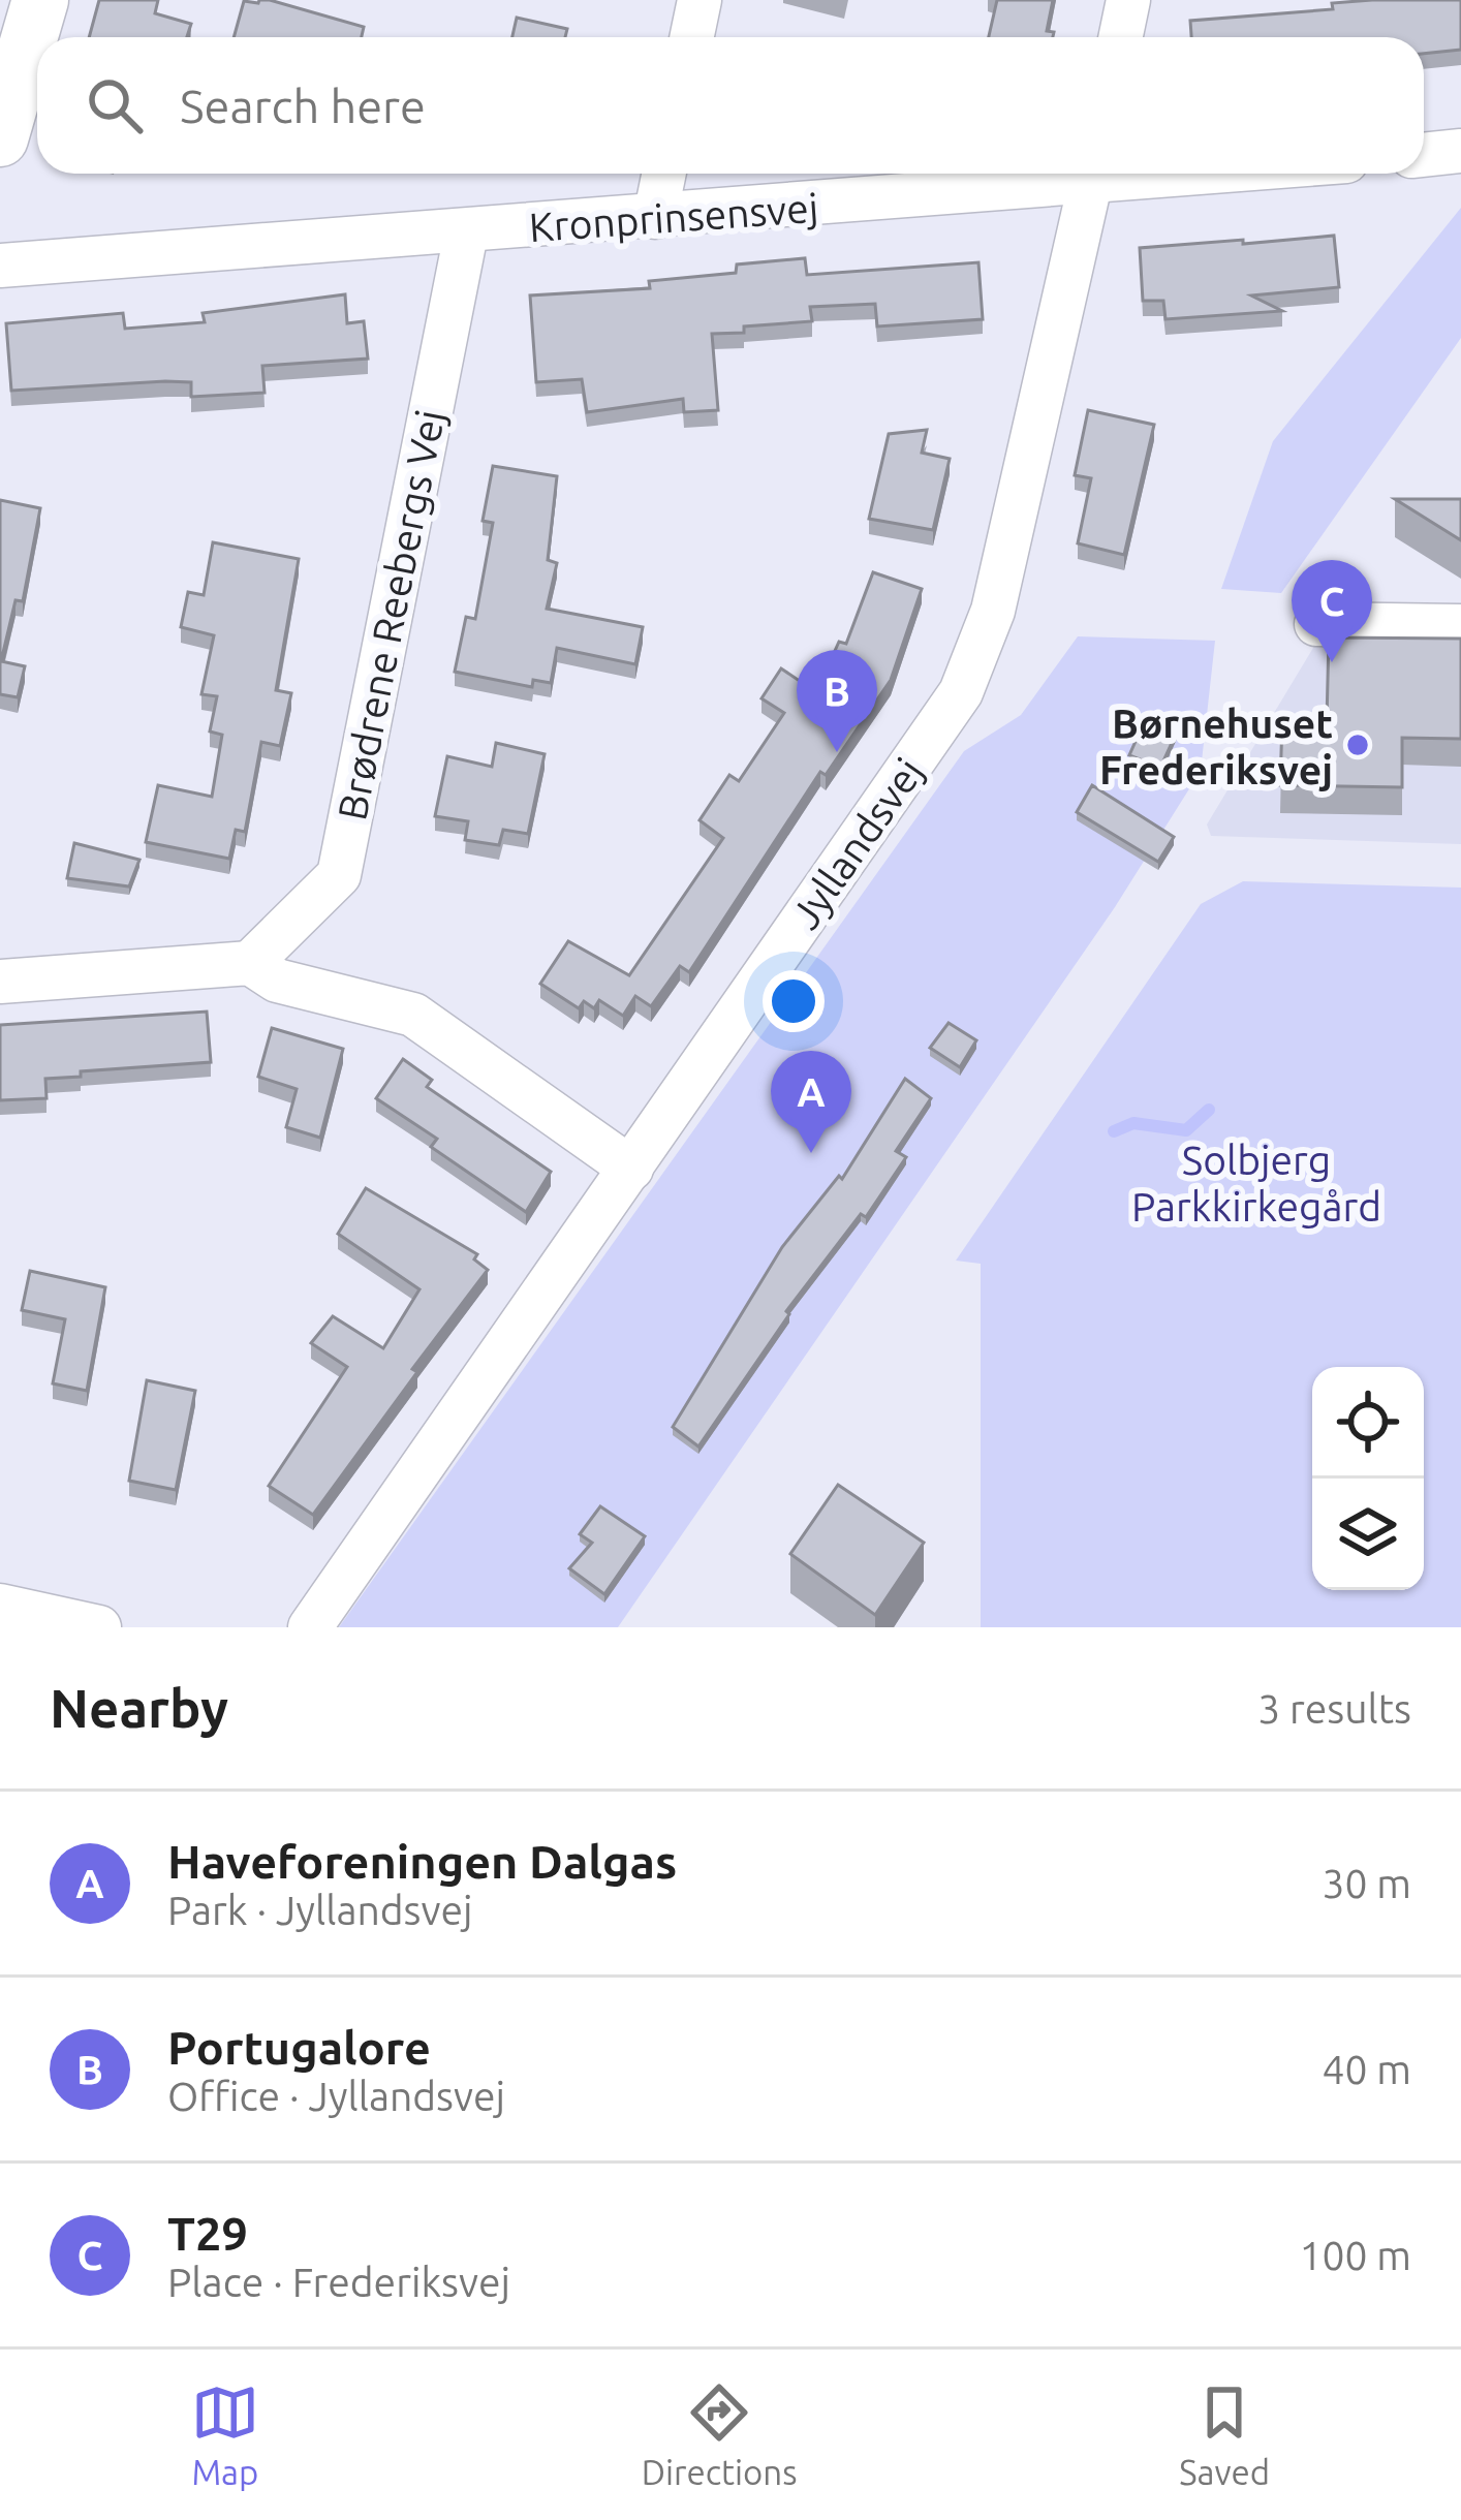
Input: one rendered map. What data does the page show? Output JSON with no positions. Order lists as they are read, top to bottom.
{
  "streets": {
    "street": ["Kronprinsensvej", "Brødrene Reebergs Vej", "Jyllandsvej"]
  },
  "crossings": [
    ["Kronprinsensvej", "Brødrene Reebergs Vej"]
  ],
  "parks": ["Solbjerg Parkkirkegård"],
  "places": ["Børnehuset Frederiksvej"],
  "page": {
    "search": "Search here",
    "pins": ["C", "B", "A"],
    "heading": ["Nearby", "3 results"],
    "list": [
      {
        "mark": "A",
        "name": "Haveforeningen Dalgas",
        "note": "Park · Jyllandsvej",
        "value": "30 m"
      },
      {
        "mark": "B",
        "name": "Portugalore",
        "note": "Office · Jyllandsvej",
        "value": "40 m"
      },
      {
        "mark": "C",
        "name": "T29",
        "note": "Place · Frederiksvej",
        "value": "100 m"
      }
    ],
    "nav": ["Map", "Directions", "Saved"]
  }
}
